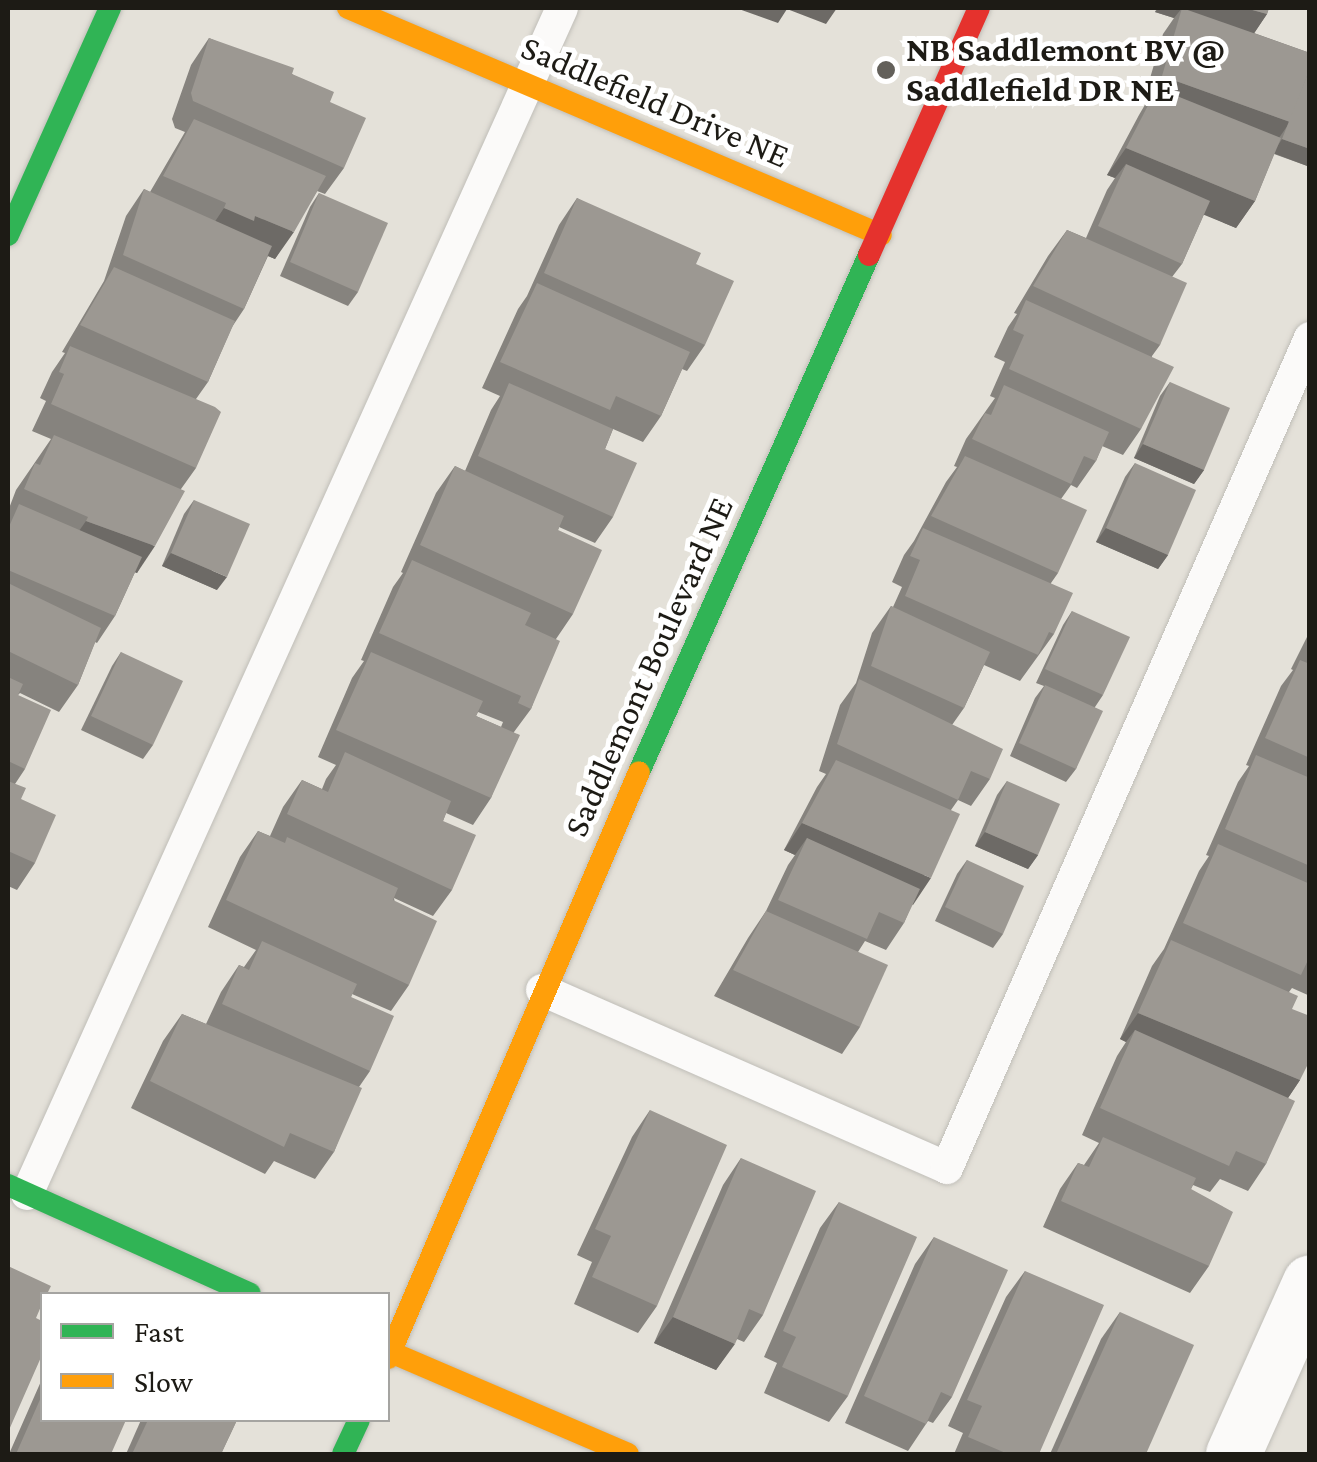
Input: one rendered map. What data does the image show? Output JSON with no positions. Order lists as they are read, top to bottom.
{
  "streets": {
    "street": ["Saddlefield Drive NE", "Saddlemont Boulevard NE"]
  },
  "crossings": [
    ["Saddlefield Drive NE", "Saddlemont Boulevard NE"]
  ],
  "places": ["NB Saddlemont BV @ Saddlefield DR NE"],
  "legend": ["Fast", "Slow"]
}
